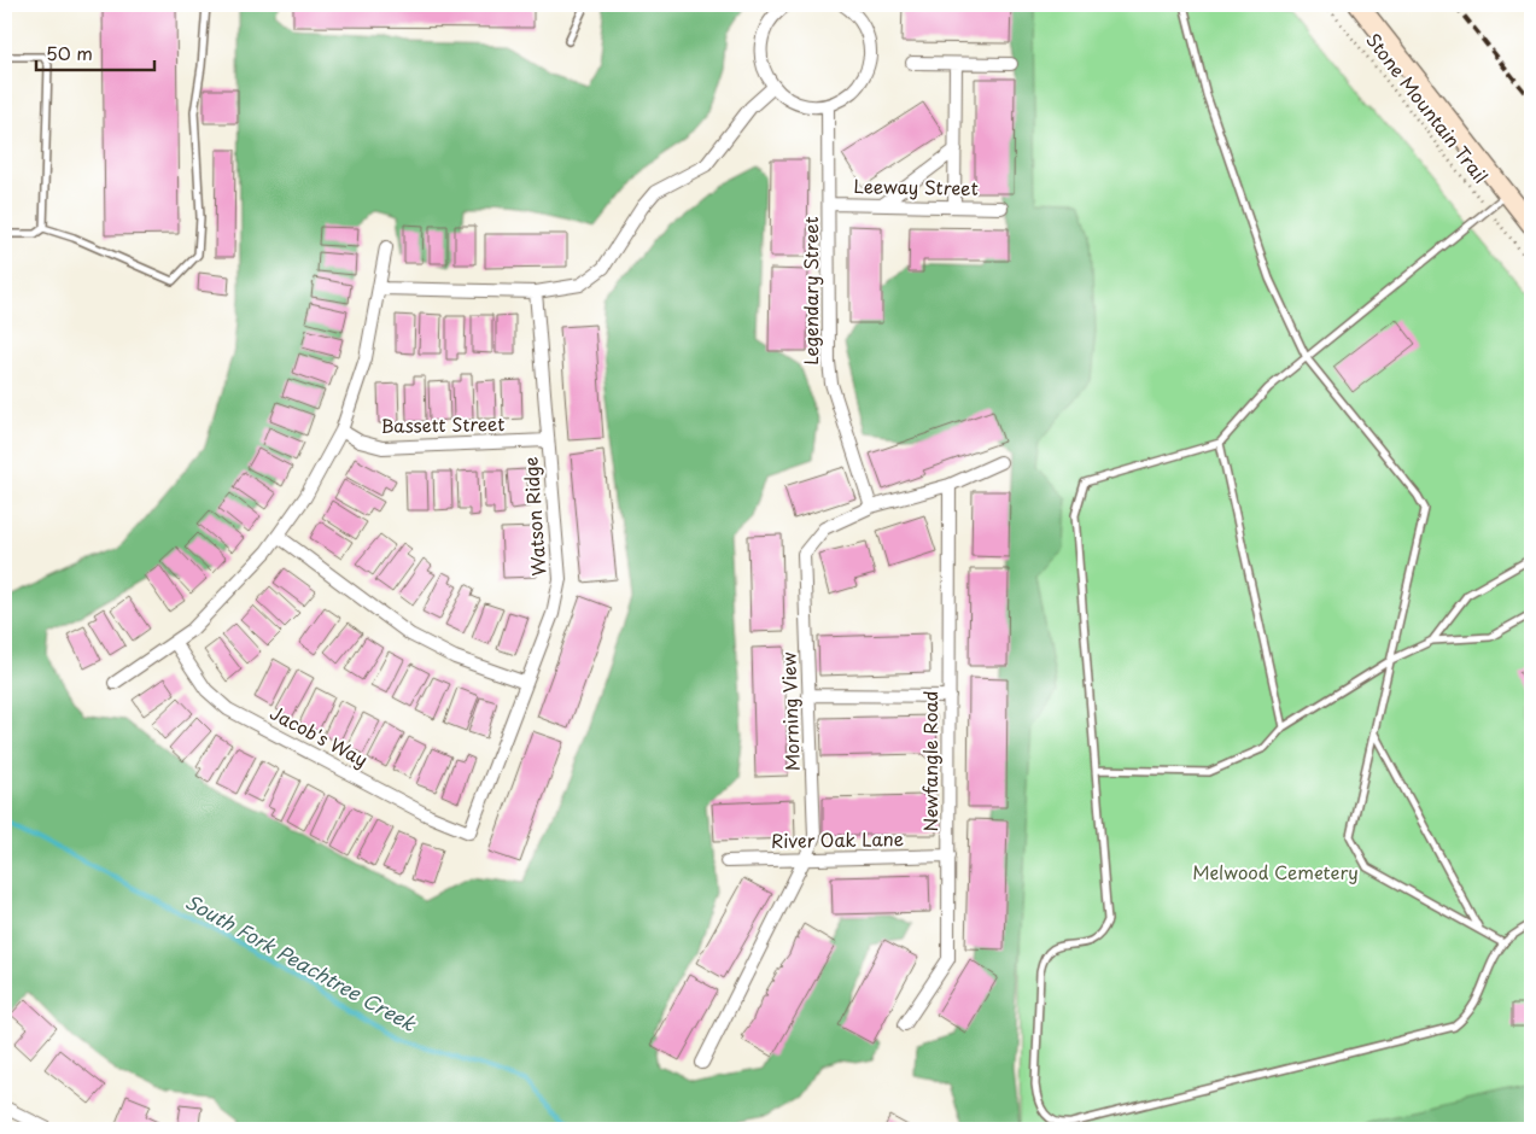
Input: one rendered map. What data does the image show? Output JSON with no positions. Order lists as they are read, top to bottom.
{
  "streets": {
    "street": [
      "Leeway Street",
      "Legendary Street",
      "Bassett Street",
      "Watson Ridge",
      "Morning View",
      "Jacob's Way",
      "Newfangle Road",
      "River Oak Lane"
    ],
    "path": ["Stone Mountain Trail"]
  },
  "crossings": [
    ["Leeway Street", "Legendary Street"],
    ["Legendary Street", "Morning View"],
    ["Bassett Street", "Watson Ridge"],
    ["Watson Ridge", "Jacob's Way"],
    ["Morning View", "Newfangle Road"],
    ["Morning View", "River Oak Lane"],
    ["Newfangle Road", "River Oak Lane"]
  ],
  "water": ["South Fork Peachtree Creek"],
  "parks": ["Melwood Cemetery"],
  "scale_bar": "50 m"
}
